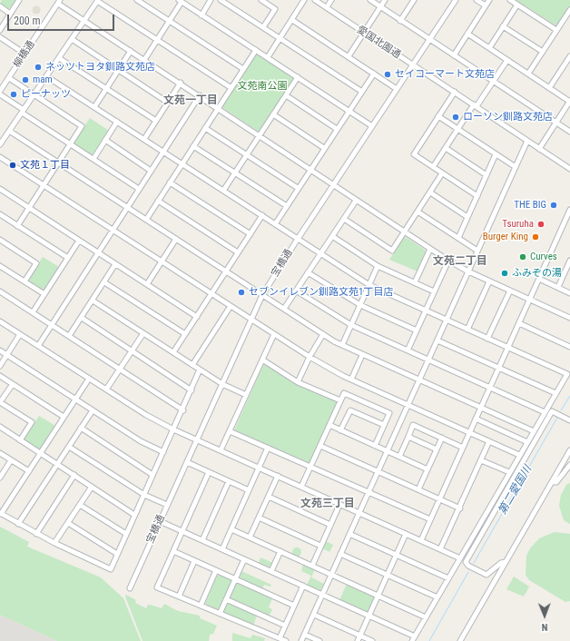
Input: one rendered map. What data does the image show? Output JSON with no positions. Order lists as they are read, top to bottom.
{
  "streets": {
    "street": ["愛国北園通", "柳橋通", "宝橋通"]
  },
  "crossings": [
    ["愛国北園通", "宝橋通"]
  ],
  "districts": ["文苑一丁目", "文苑二丁目", "文苑三丁目"],
  "water": ["第二愛国川"],
  "parks": ["文苑南公園"],
  "places": [
    "ネッツトヨタ釧路文苑店",
    "セイコーマート文苑店",
    "mam",
    "ピーナッツ",
    "ローソン釧路文苑店",
    "文苑１丁目",
    "THE BIG",
    "Tsuruha",
    "Burger King",
    "Curves",
    "ふみぞの湯",
    "セブンイレブン釧路文苑1丁目店"
  ],
  "scale_bar": "200 m",
  "north": "bottom"
}
